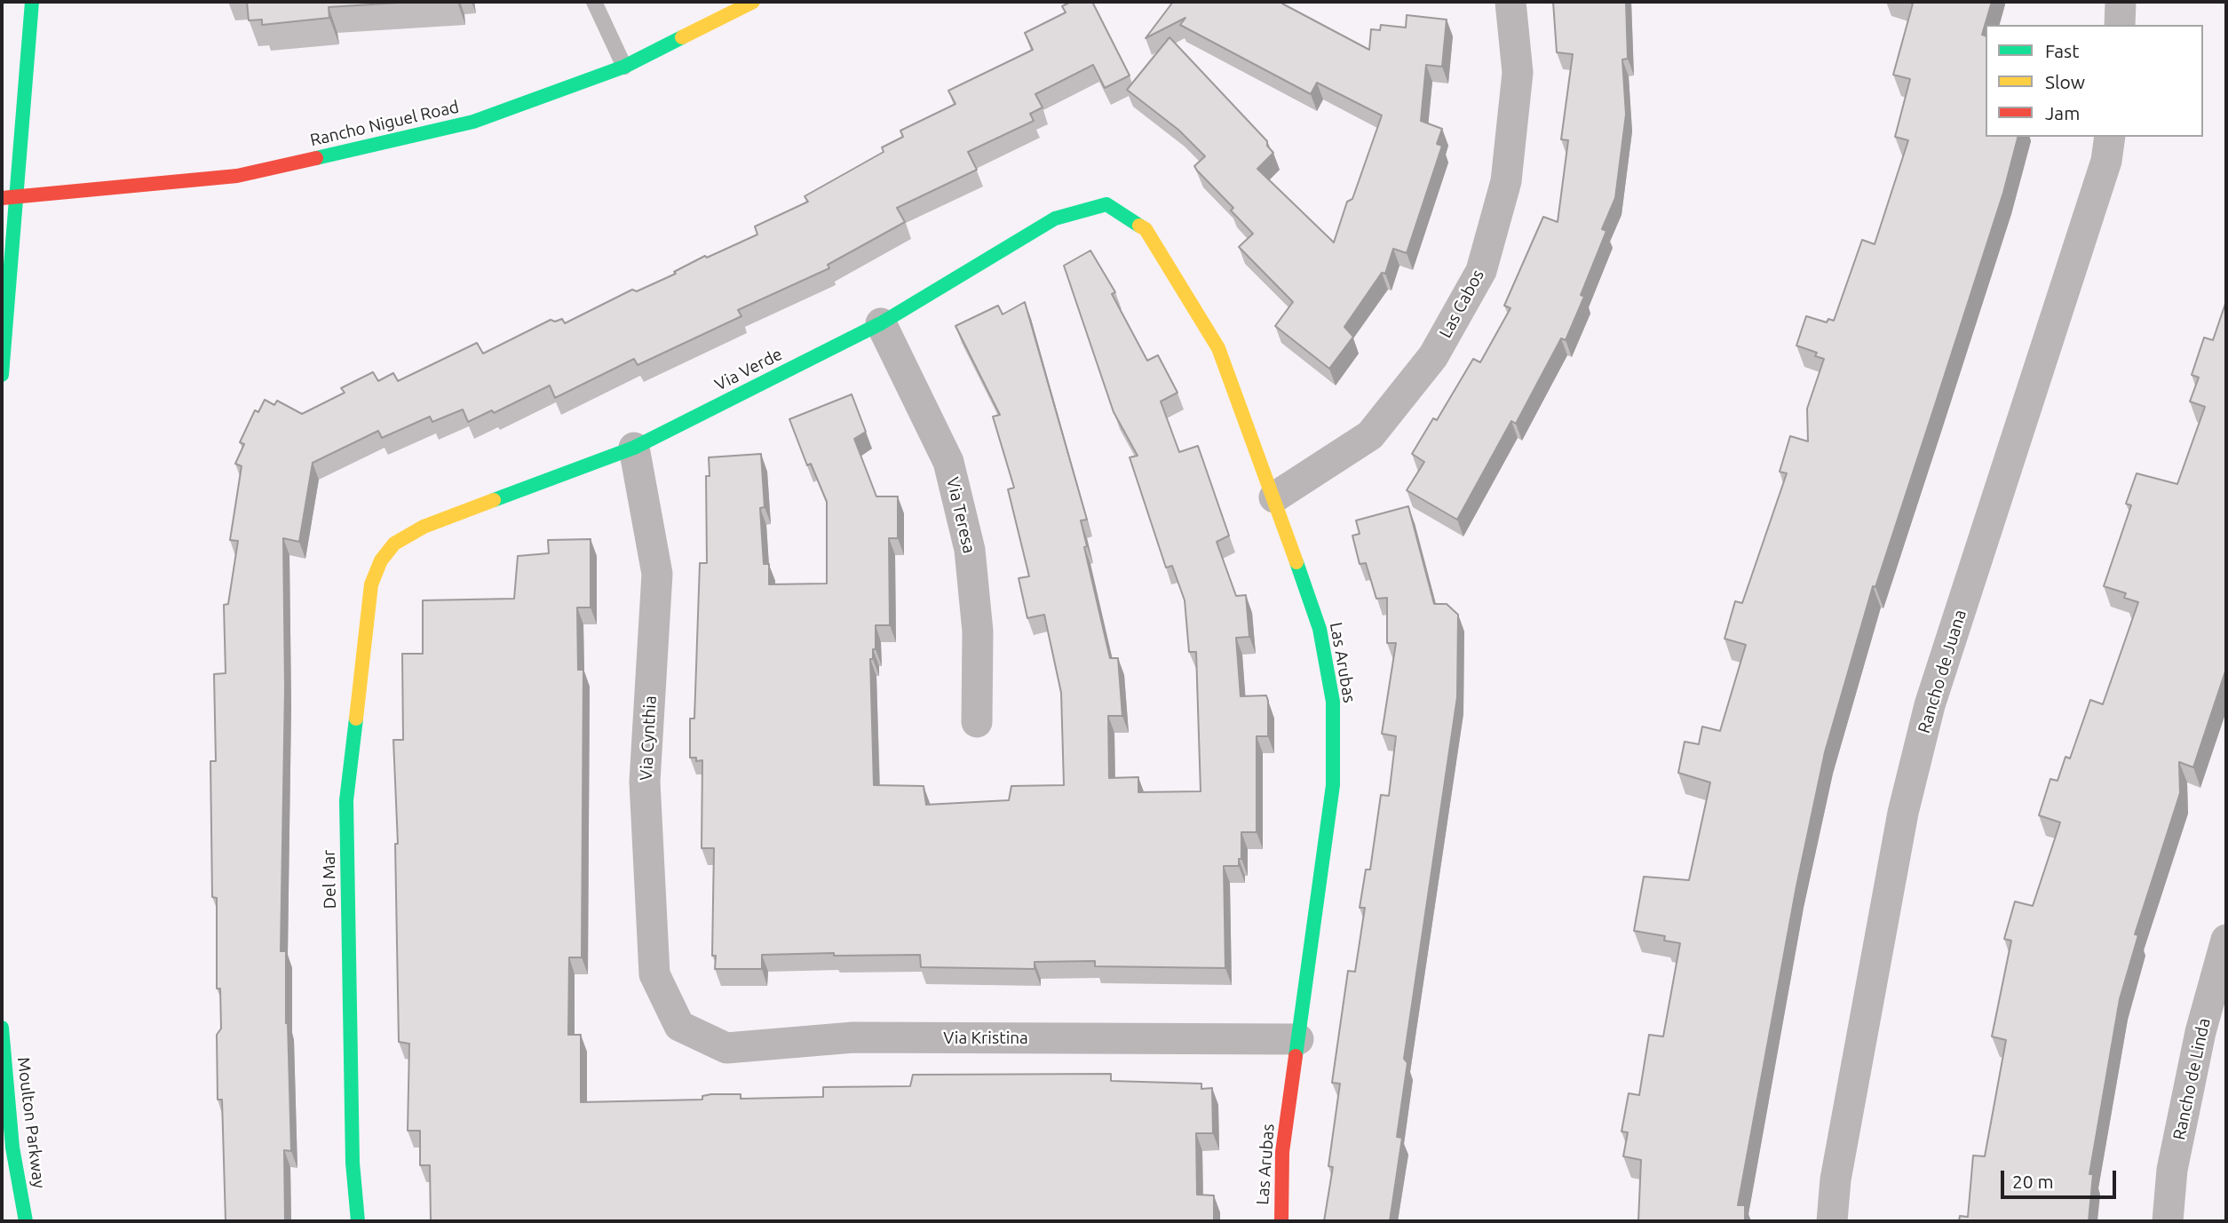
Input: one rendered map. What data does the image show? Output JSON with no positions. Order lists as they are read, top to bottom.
{
  "streets": {
    "street": [
      "Rancho Niguel Road",
      "Las Cabos",
      "Via Verde",
      "Via Teresa",
      "Las Arubas",
      "Rancho de Juana",
      "Via Cynthia",
      "Del Mar",
      "Via Kristina",
      "Rancho de Linda",
      "Moulton Parkway"
    ]
  },
  "crossings": [
    ["Las Cabos", "Las Arubas"],
    ["Via Verde", "Via Teresa"],
    ["Via Verde", "Las Arubas"],
    ["Via Verde", "Via Cynthia"],
    ["Via Verde", "Del Mar"],
    ["Las Arubas", "Via Kristina"],
    ["Via Cynthia", "Via Kristina"]
  ],
  "legend": ["Fast", "Slow", "Jam"],
  "scale_bar": "20 m"
}
